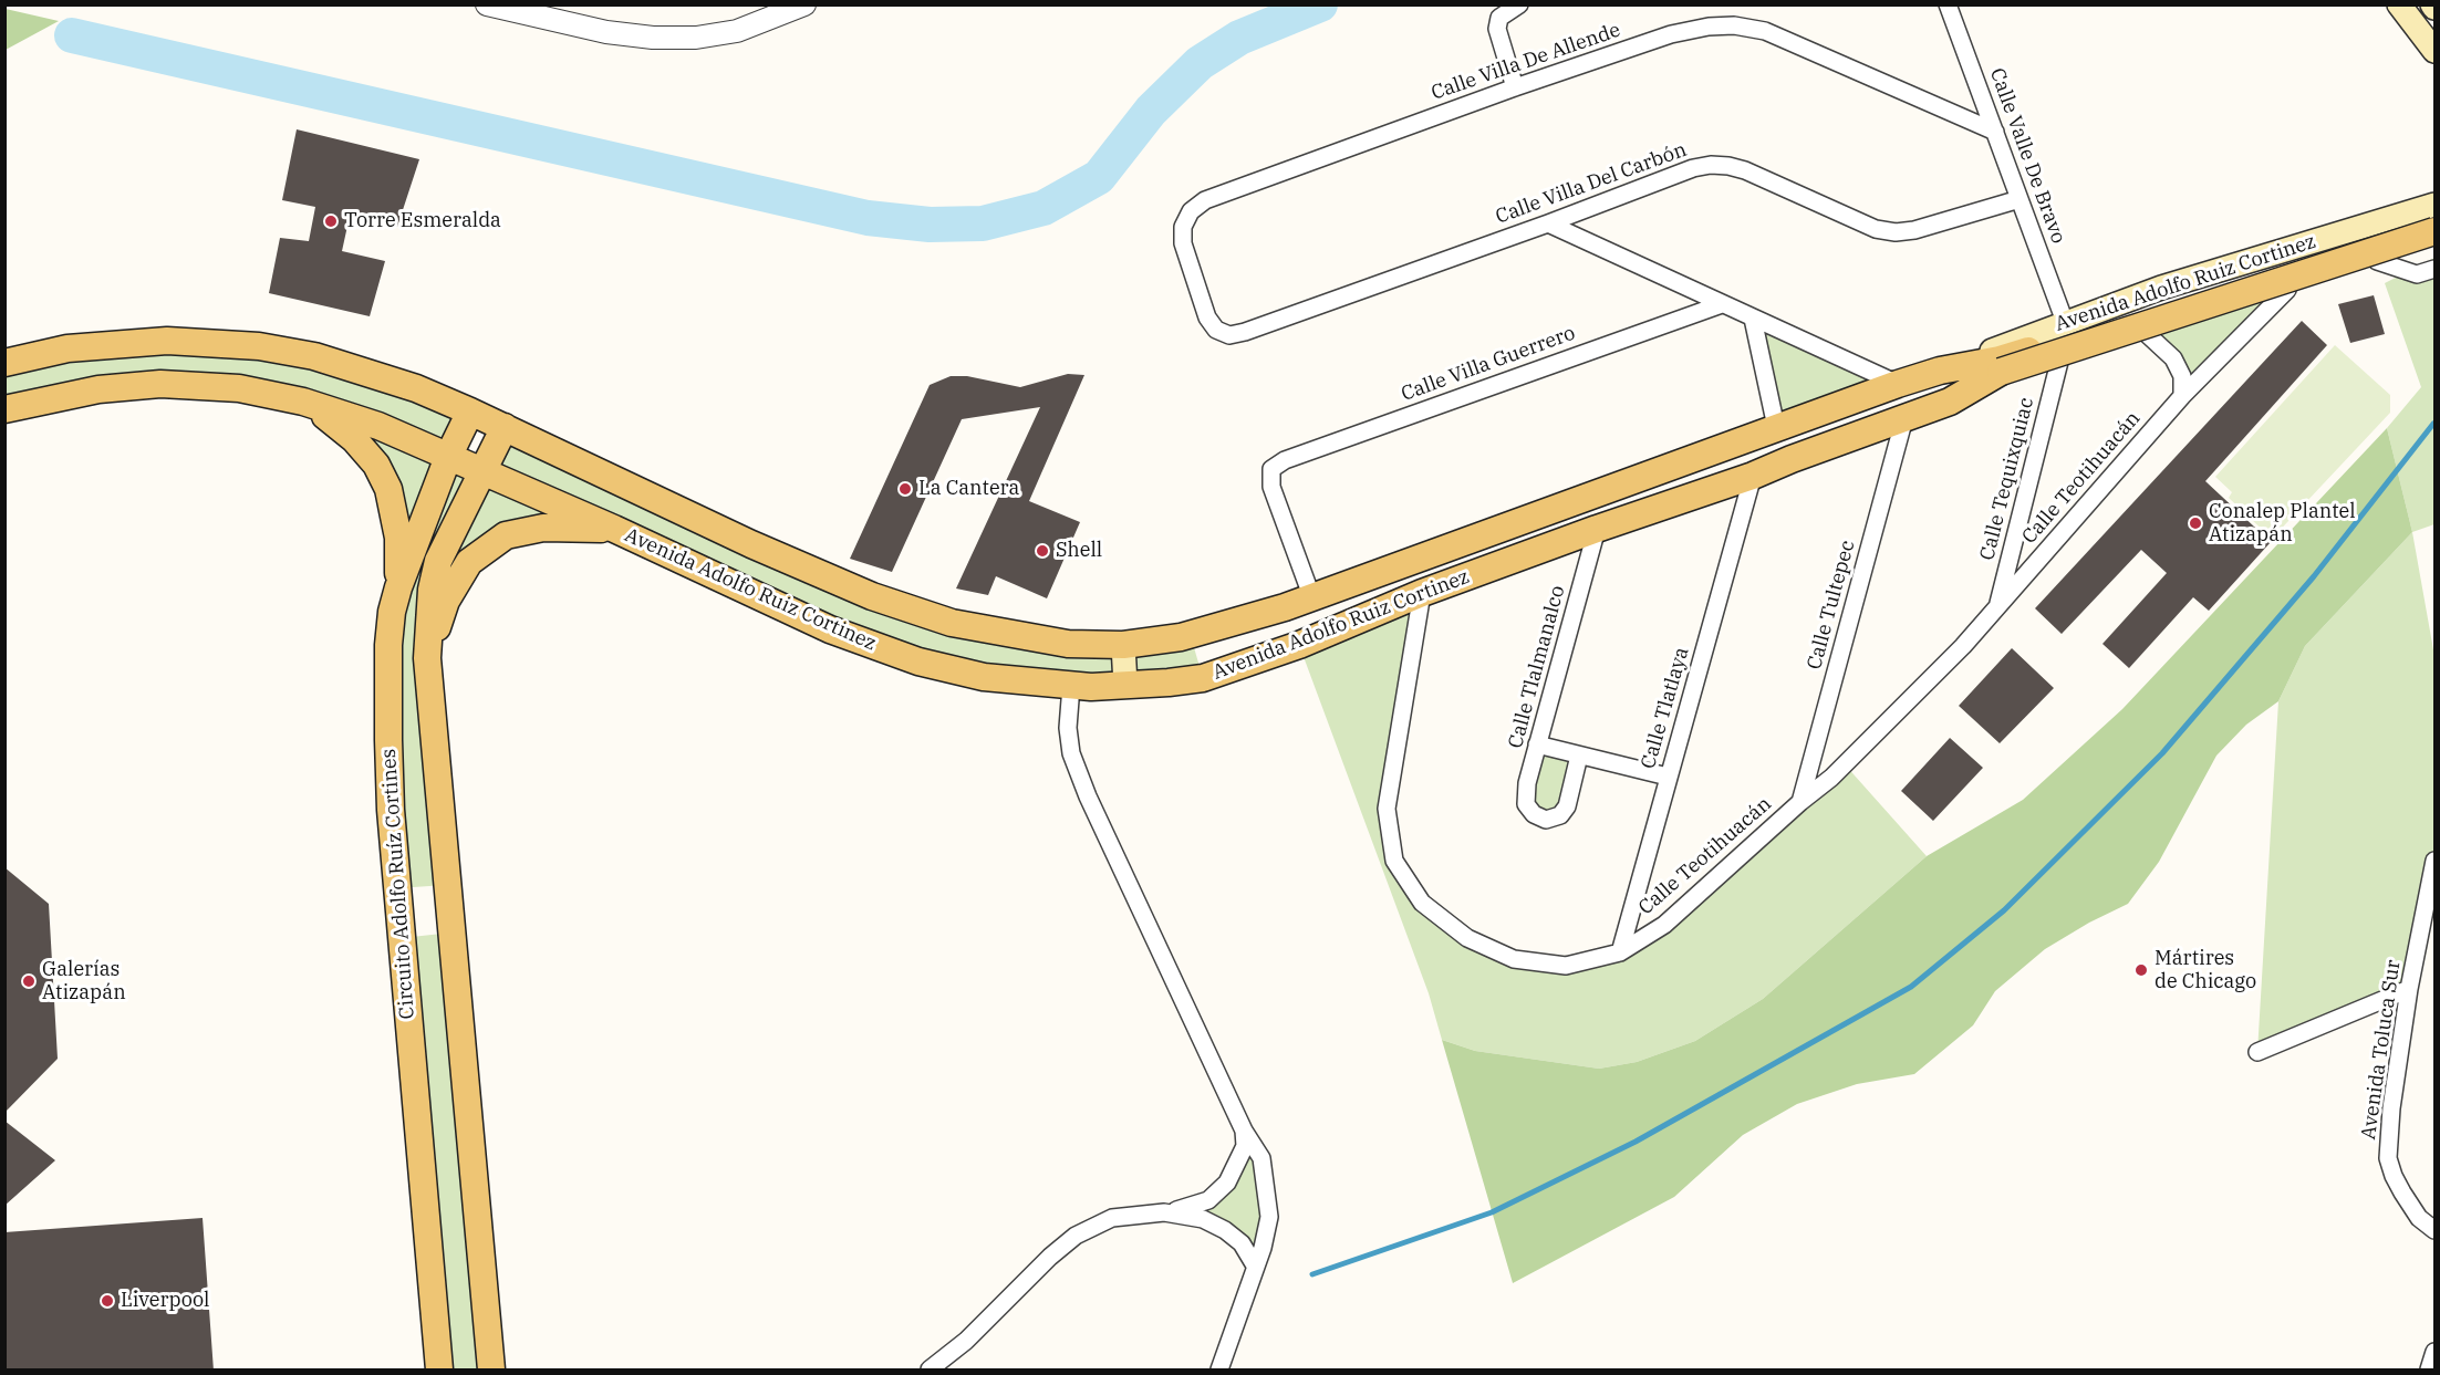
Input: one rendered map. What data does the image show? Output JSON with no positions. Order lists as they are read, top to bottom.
{
  "streets": {
    "main road": ["Avenida Adolfo Ruiz Cortinez", "Circuito Adolfo Ruíz Cortines"],
    "street": [
      "Calle Villa De Allende",
      "Calle Valle De Bravo",
      "Calle Villa Del Carbón",
      "Calle Villa Guerrero",
      "Calle Teotihuacán",
      "Calle Tequixquiac",
      "Calle Tultepec",
      "Calle Tlalmanalco",
      "Calle Tlatlaya",
      "Avenida Toluca Sur"
    ]
  },
  "crossings": [
    ["Calle Villa De Allende", "Calle Valle De Bravo"],
    ["Calle Villa De Allende", "Calle Villa Del Carbón"],
    ["Calle Valle De Bravo", "Calle Villa Del Carbón"],
    ["Calle Valle De Bravo", "Avenida Adolfo Ruiz Cortinez"],
    ["Avenida Adolfo Ruiz Cortinez", "Calle Villa Guerrero"],
    ["Avenida Adolfo Ruiz Cortinez", "Calle Teotihuacán"],
    ["Avenida Adolfo Ruiz Cortinez", "Calle Tequixquiac"],
    ["Avenida Adolfo Ruiz Cortinez", "Calle Tultepec"],
    ["Avenida Adolfo Ruiz Cortinez", "Calle Tlalmanalco"],
    ["Avenida Adolfo Ruiz Cortinez", "Calle Tlatlaya"],
    ["Avenida Adolfo Ruiz Cortinez", "Circuito Adolfo Ruíz Cortines"],
    ["Calle Teotihuacán", "Calle Tequixquiac"],
    ["Calle Teotihuacán", "Calle Tultepec"],
    ["Calle Teotihuacán", "Calle Tlatlaya"]
  ],
  "places": [
    "Torre Esmeralda",
    "La Cantera",
    "Conalep Plantel Atizapán",
    "Shell",
    "Mártires de Chicago",
    "Galerías Atizapán",
    "Liverpool"
  ]
}
